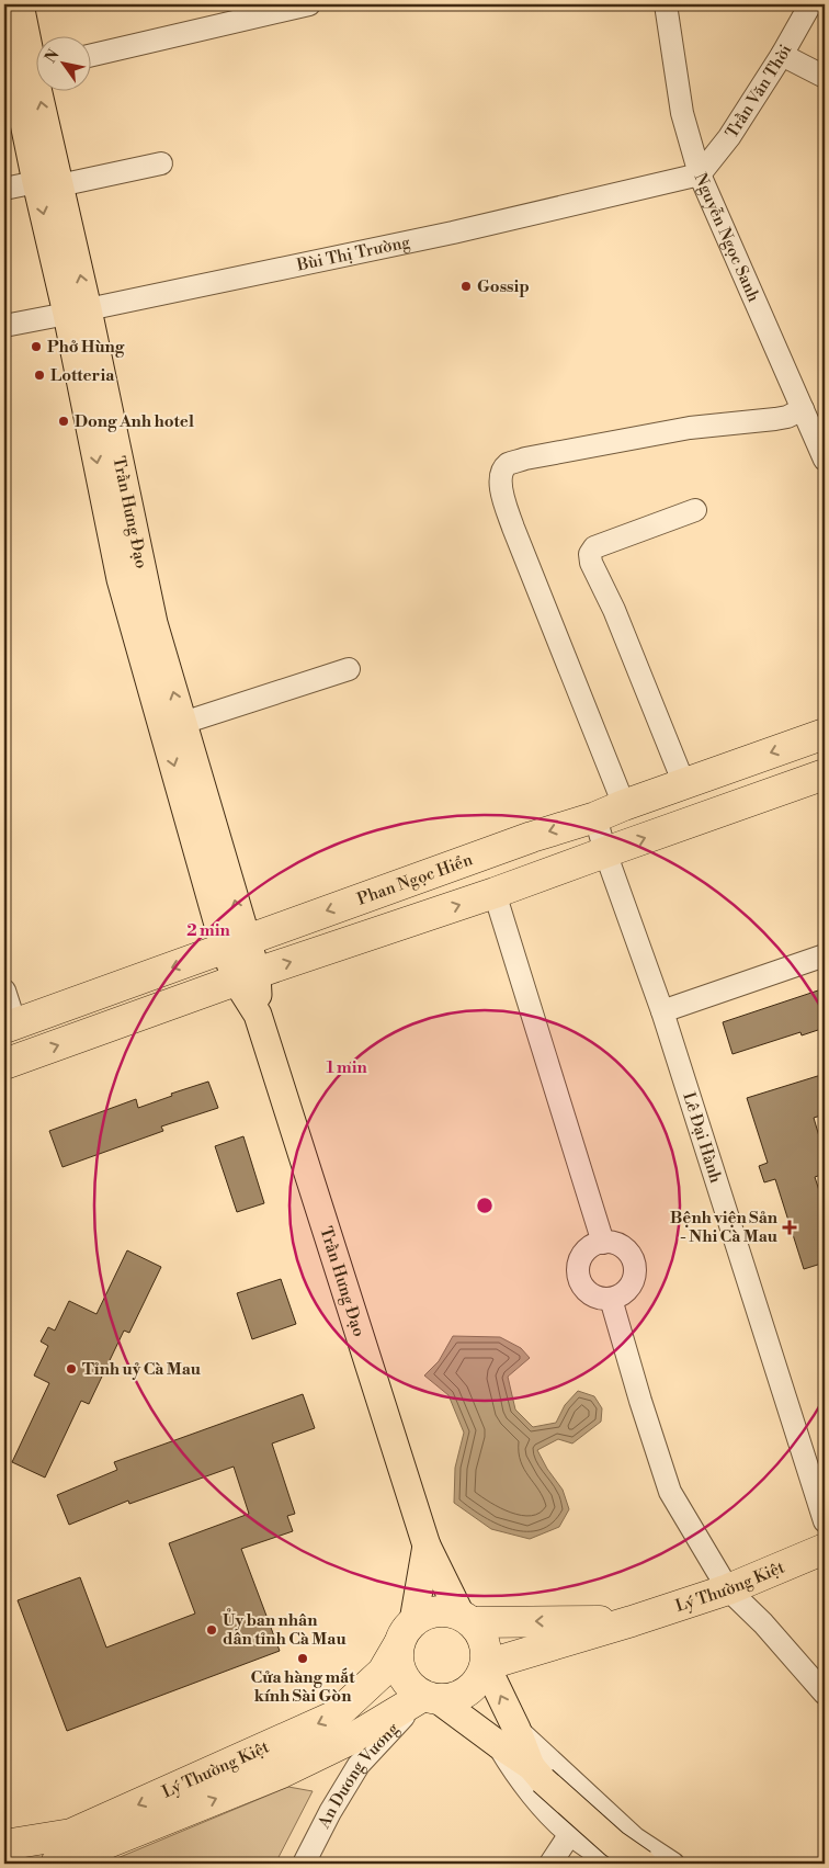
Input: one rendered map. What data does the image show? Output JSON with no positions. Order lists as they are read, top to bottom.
{
  "streets": {
    "highway": ["Phan Ngọc Hiển", "Lý Thường Kiệt"],
    "main road": ["Trần Hưng Đạo"],
    "street": [
      "Trần Văn Thời",
      "Nguyễn Ngọc Sanh",
      "Bùi Thị Trường",
      "Lê Đại Hành",
      "An Dương Vương"
    ]
  },
  "crossings": [
    ["Trần Văn Thời", "Nguyễn Ngọc Sanh"],
    ["Trần Văn Thời", "Bùi Thị Trường"],
    ["Nguyễn Ngọc Sanh", "Bùi Thị Trường"],
    ["Bùi Thị Trường", "Trần Hưng Đạo"],
    ["Trần Hưng Đạo", "Phan Ngọc Hiển"],
    ["Trần Hưng Đạo", "Lý Thường Kiệt"],
    ["Trần Hưng Đạo", "An Dương Vương"],
    ["Phan Ngọc Hiển", "Lê Đại Hành"],
    ["Lý Thường Kiệt", "An Dương Vương"]
  ],
  "places": {
    "other": [
      "Gossip",
      "Phở Hùng",
      "Lotteria",
      "Dong Anh hotel",
      "Tỉnh uỷ Cà Mau",
      "Ủy ban nhân dân tỉnh Cà Mau",
      "Cửa hàng mắt kính Sài Gòn"
    ],
    "health": ["Bệnh viện Sản - Nhi Cà Mau"]
  },
  "north": "top left",
  "rings": ["2 min", "1 min"]
}
